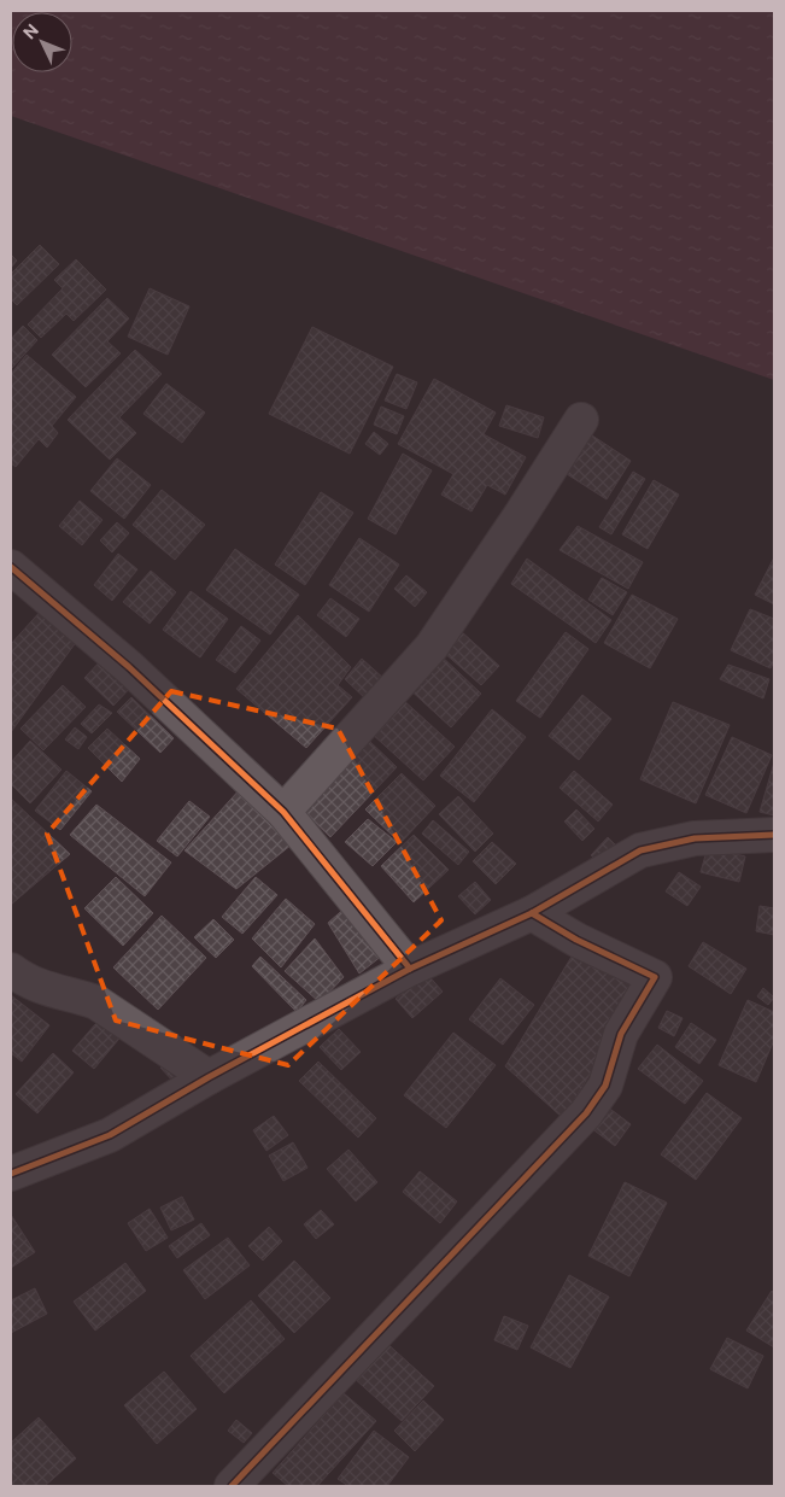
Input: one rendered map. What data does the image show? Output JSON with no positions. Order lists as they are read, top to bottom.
{
  "north": "top left"
}
